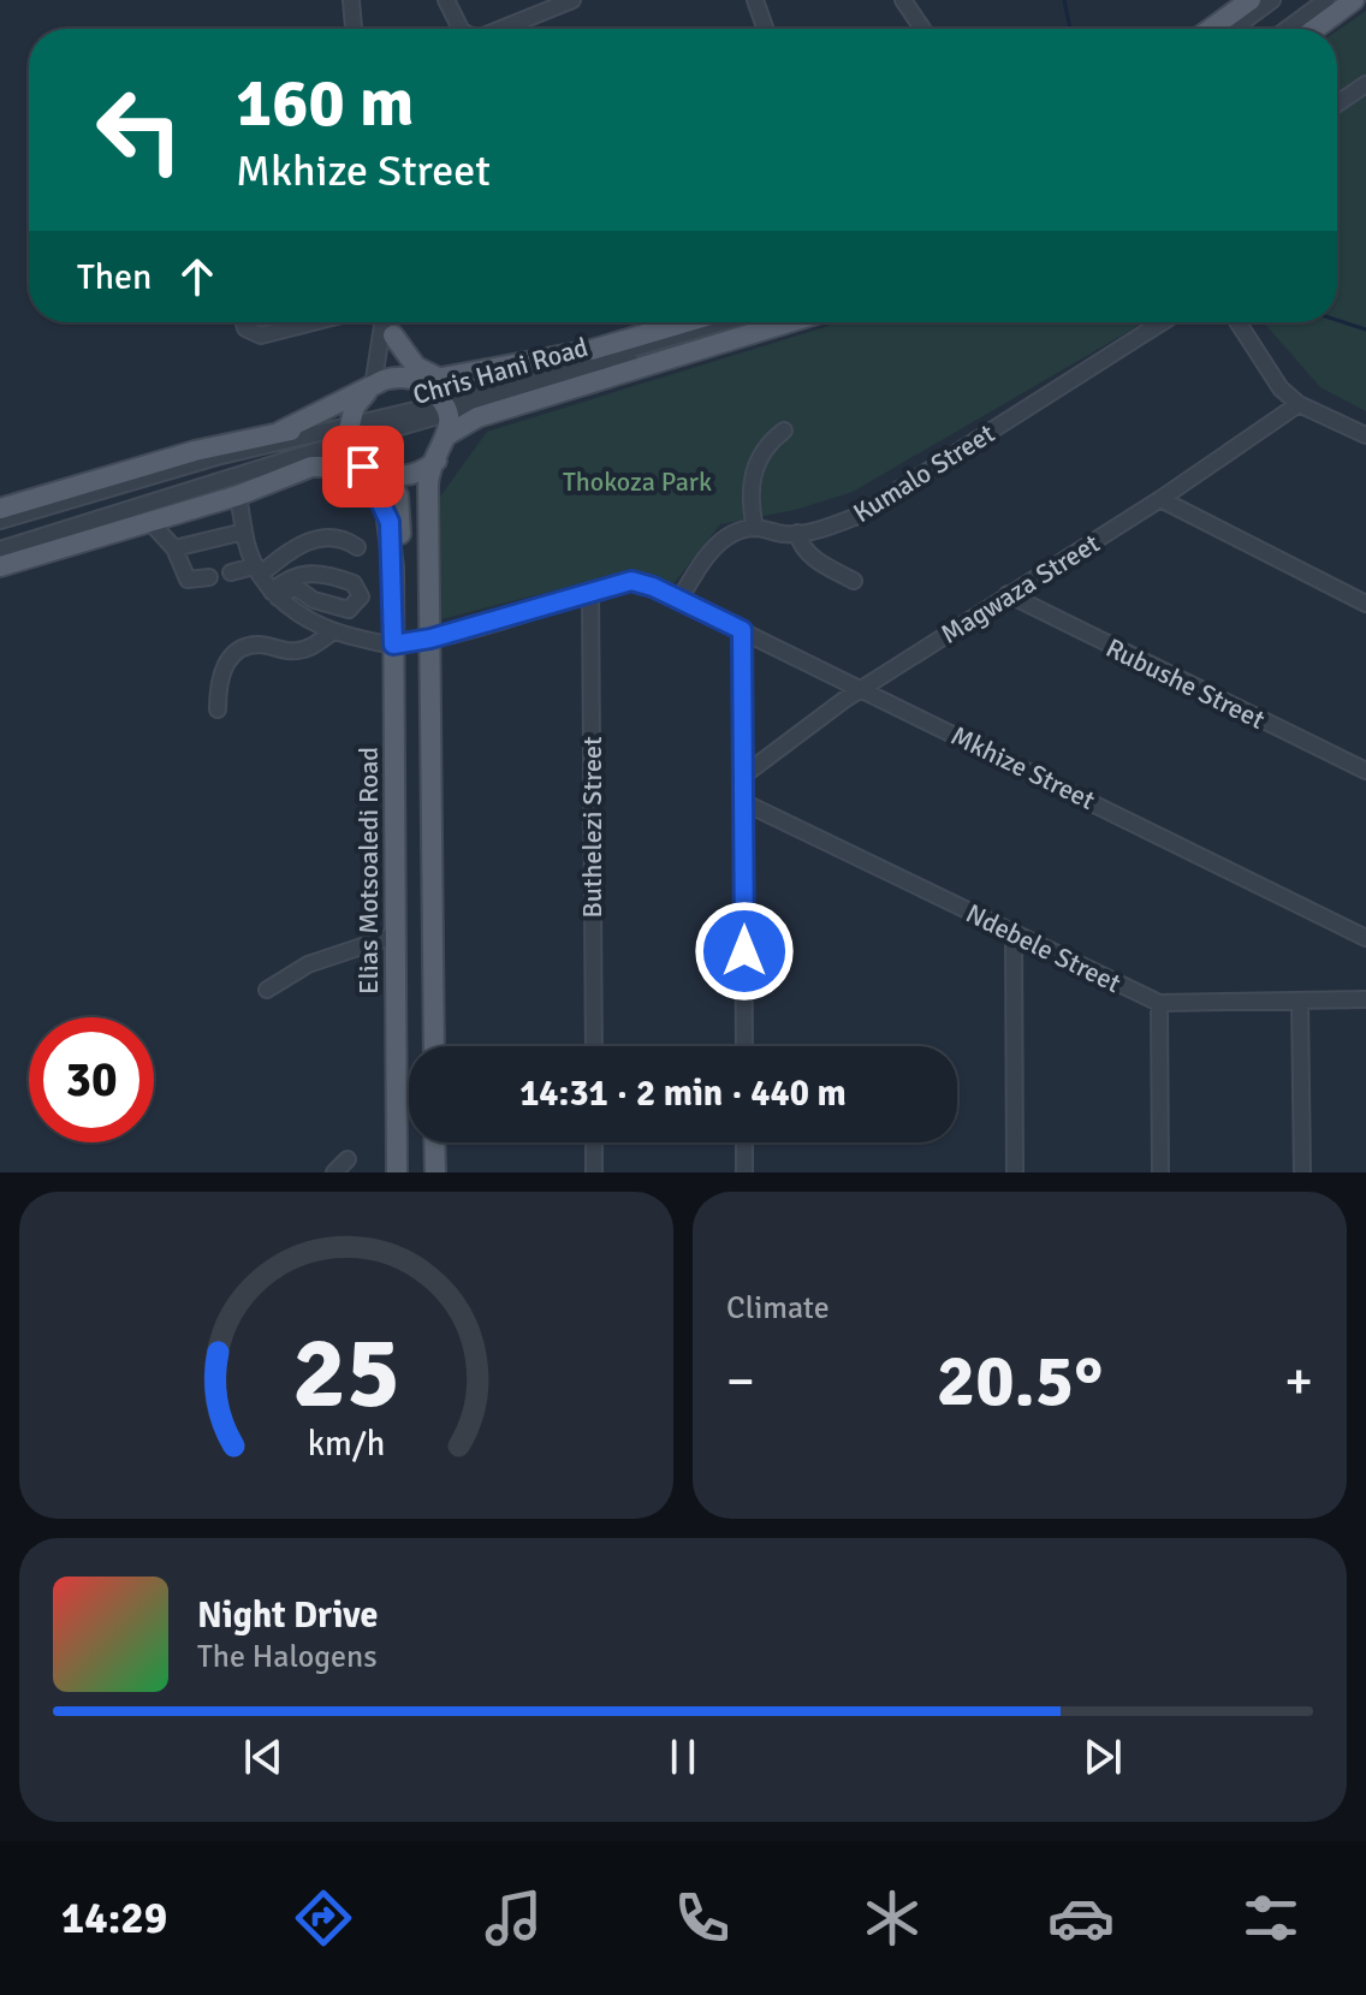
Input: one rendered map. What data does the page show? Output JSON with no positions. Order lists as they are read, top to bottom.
{
  "streets": {
    "main road": ["Chris Hani Road", "Elias Motsoaledi Road"],
    "street": [
      "Kumalo Street",
      "Magwaza Street",
      "Rubushe Street",
      "Mkhize Street",
      "Buthelezi Street",
      "Ndebele Street"
    ]
  },
  "crossings": [
    ["Chris Hani Road", "Elias Motsoaledi Road"],
    ["Magwaza Street", "Rubushe Street"],
    ["Magwaza Street", "Mkhize Street"]
  ],
  "parks": ["Thokoza Park"],
  "page": {
    "turn": ["160 m", "Mkhize Street"],
    "then": "Then",
    "limit": "30",
    "trip": "14:31 · 2 min · 440 m",
    "tile": "Climate",
    "heat": ["−", "20.5°", "+"],
    "song": ["Night Drive", "The Halogens"],
    "tabs": "14:29",
    "gauge": ["25", "km/h"]
  }
}
